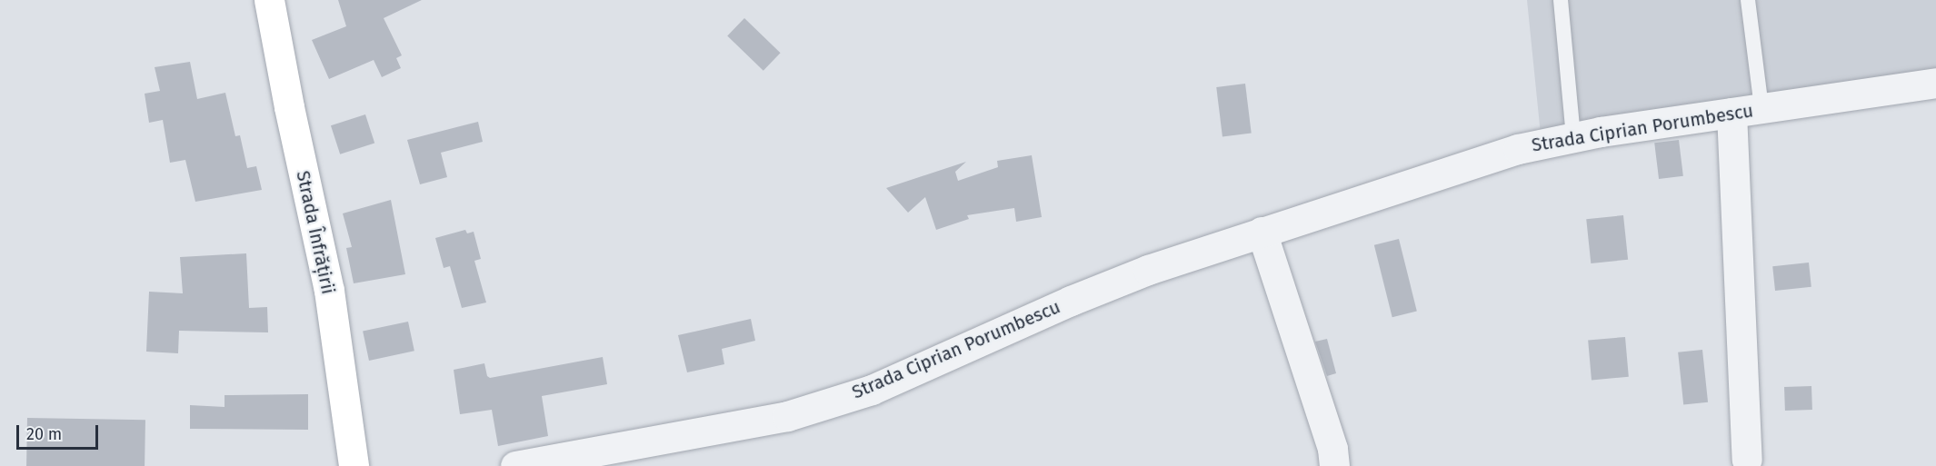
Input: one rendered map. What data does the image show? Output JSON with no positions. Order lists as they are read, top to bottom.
{
  "streets": {
    "main road": ["Strada Înfrățirii"],
    "street": ["Strada Ciprian Porumbescu"]
  },
  "scale_bar": "20 m"
}
